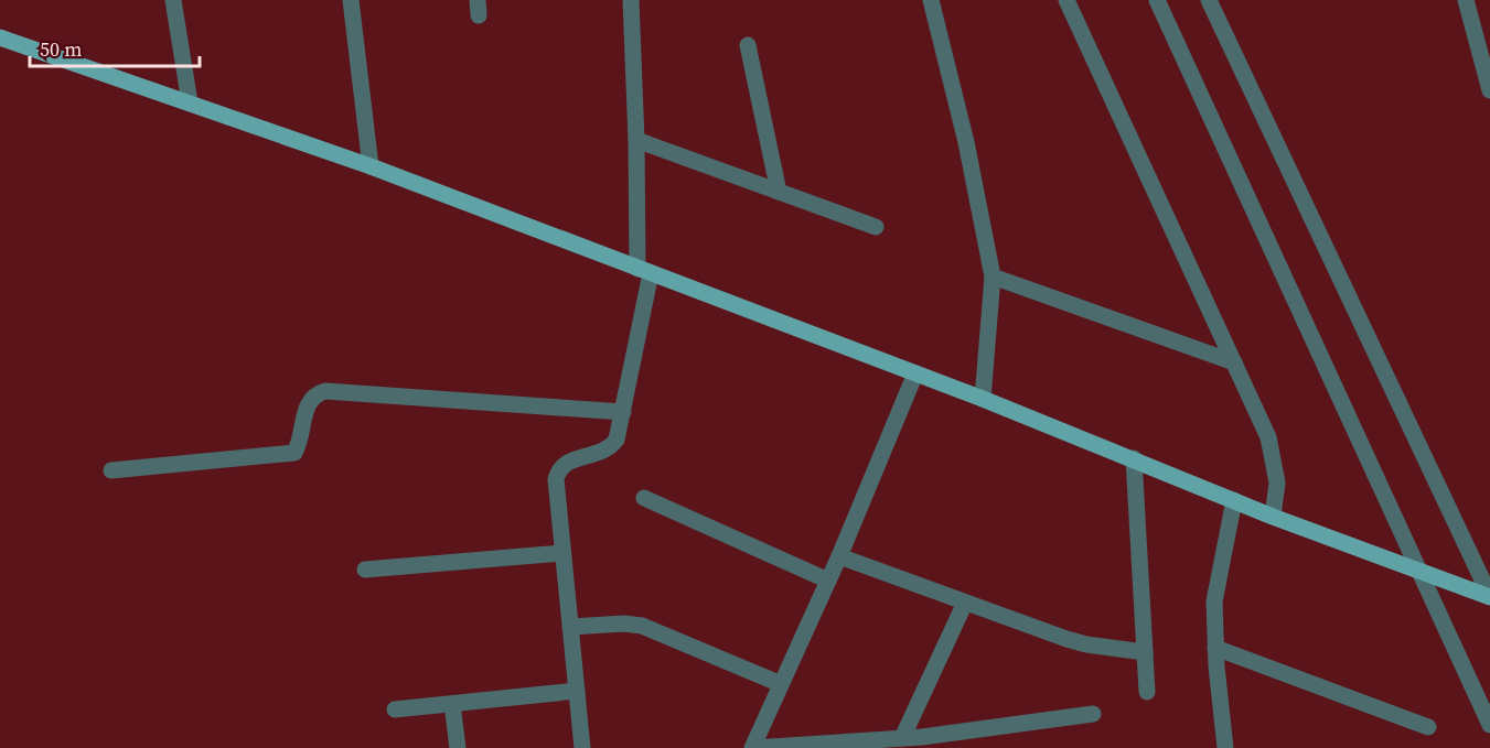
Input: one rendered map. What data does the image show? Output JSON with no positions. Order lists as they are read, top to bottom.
{
  "scale_bar": "50 m"
}
